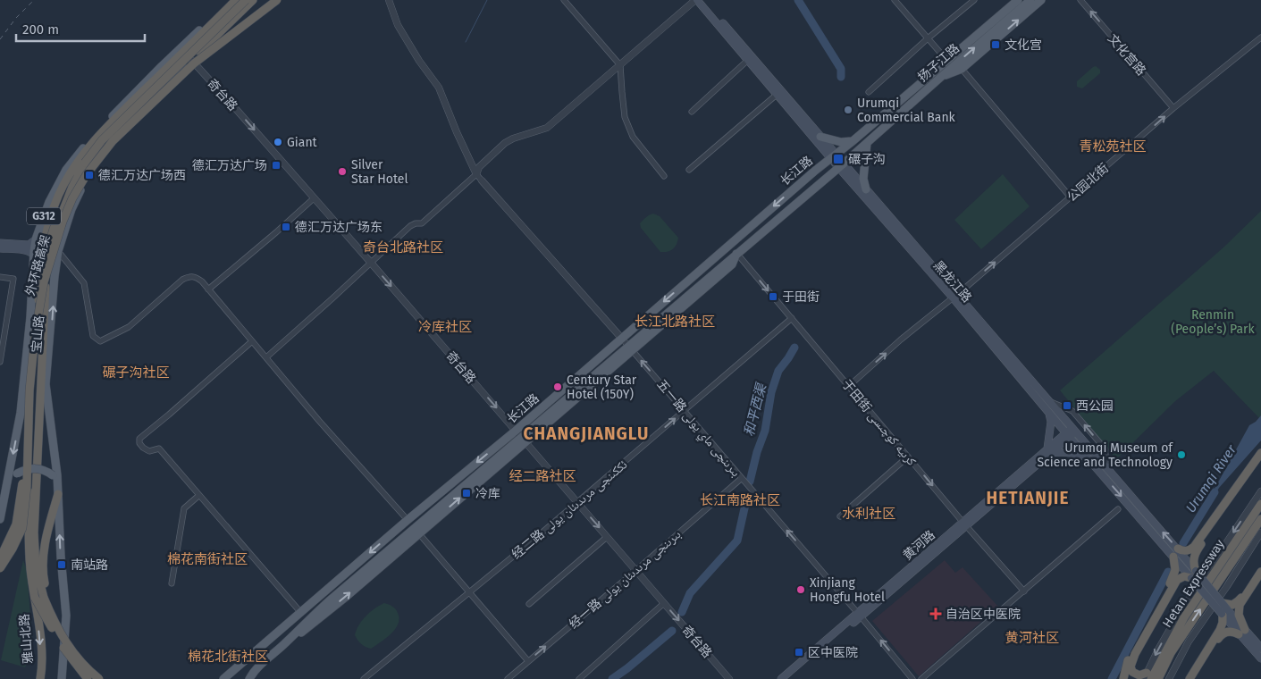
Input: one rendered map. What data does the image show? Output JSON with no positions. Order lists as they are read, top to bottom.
{
  "streets": {
    "highway": ["外环路高架", "Hetan Expressway", "雅山北路"],
    "main road": [
      "扬子江路",
      "长江路",
      "G312",
      "黑龙江路",
      "宝山路",
      "黄河路"
    ],
    "street": [
      "文化宫路",
      "奇台路",
      "公园北街",
      "于田街 كرىيە كوچىسى",
      "五一路 بىرىنچى ماي يولى",
      "经二路 ئككىنجى مرىدىئان يولى",
      "经一路 بىرىنجى مرىدىئان يولى"
    ]
  },
  "crossings": [
    ["文化宫路", "公园北街"],
    ["扬子江路", "长江路"],
    ["扬子江路", "黑龙江路"],
    ["奇台路", "长江路"],
    ["奇台路", "宝山路"],
    ["奇台路", "经二路 ئككىنجى مرىدىئان يولى"],
    ["奇台路", "经一路 بىرىنجى مرىدىئان يولى"],
    ["长江路", "黑龙江路"],
    ["长江路", "于田街 كرىيە كوچىسى"],
    ["长江路", "五一路 بىرىنچى ماي يولى"],
    ["公园北街", "黑龙江路"],
    ["公园北街", "于田街 كرىيە كوچىسى"],
    ["黑龙江路", "黄河路"],
    ["于田街 كرىيە كوچىسى", "经二路 ئككىنجى مرىدىئان يولى"],
    ["于田街 كرىيە كوچىسى", "黄河路"],
    ["五一路 بىرىنچى ماي يولى", "经二路 ئككىنجى مرىدىئان يولى"],
    ["五一路 بىرىنچى ماي يولى", "黄河路"],
    ["五一路 بىرىنچى ماي يولى", "经一路 بىرىنجى مرىدىئان يولى"]
  ],
  "one_way": [
    "文化宫路",
    "奇台路",
    "公园北街",
    "于田街 كرىيە كوچىسى",
    "五一路 بىرىنچى ماي يولى"
  ],
  "districts": [
    "青松苑社区",
    "奇台北路社区",
    "长江北路社区",
    "冷库社区",
    "碾子沟社区",
    "CHANGJIANGLU",
    "经二路社区",
    "HETIANJIE",
    "长江南路社区",
    "水利社区",
    "棉花南街社区",
    "黄河社区",
    "棉花北街社区"
  ],
  "water": ["和平西渠", "Urumqi River"],
  "parks": ["Renmin (People’s) Park"],
  "places": {
    "transit": [
      "文化宫",
      "碾子沟",
      "德汇万达广场",
      "德汇万达广场西",
      "德汇万达广场东",
      "于田街",
      "西公园",
      "冷库",
      "南站路",
      "区中医院"
    ],
    "other": [
      "Urumqi Commercial Bank",
      "Giant",
      "Silver Star Hotel",
      "Century Star Hotel (150Y)",
      "Urumqi Museum of Science and Technology",
      "Xinjiang Hongfu Hotel"
    ],
    "health": ["自治区中医院"]
  },
  "scale_bar": "200 m"
}
